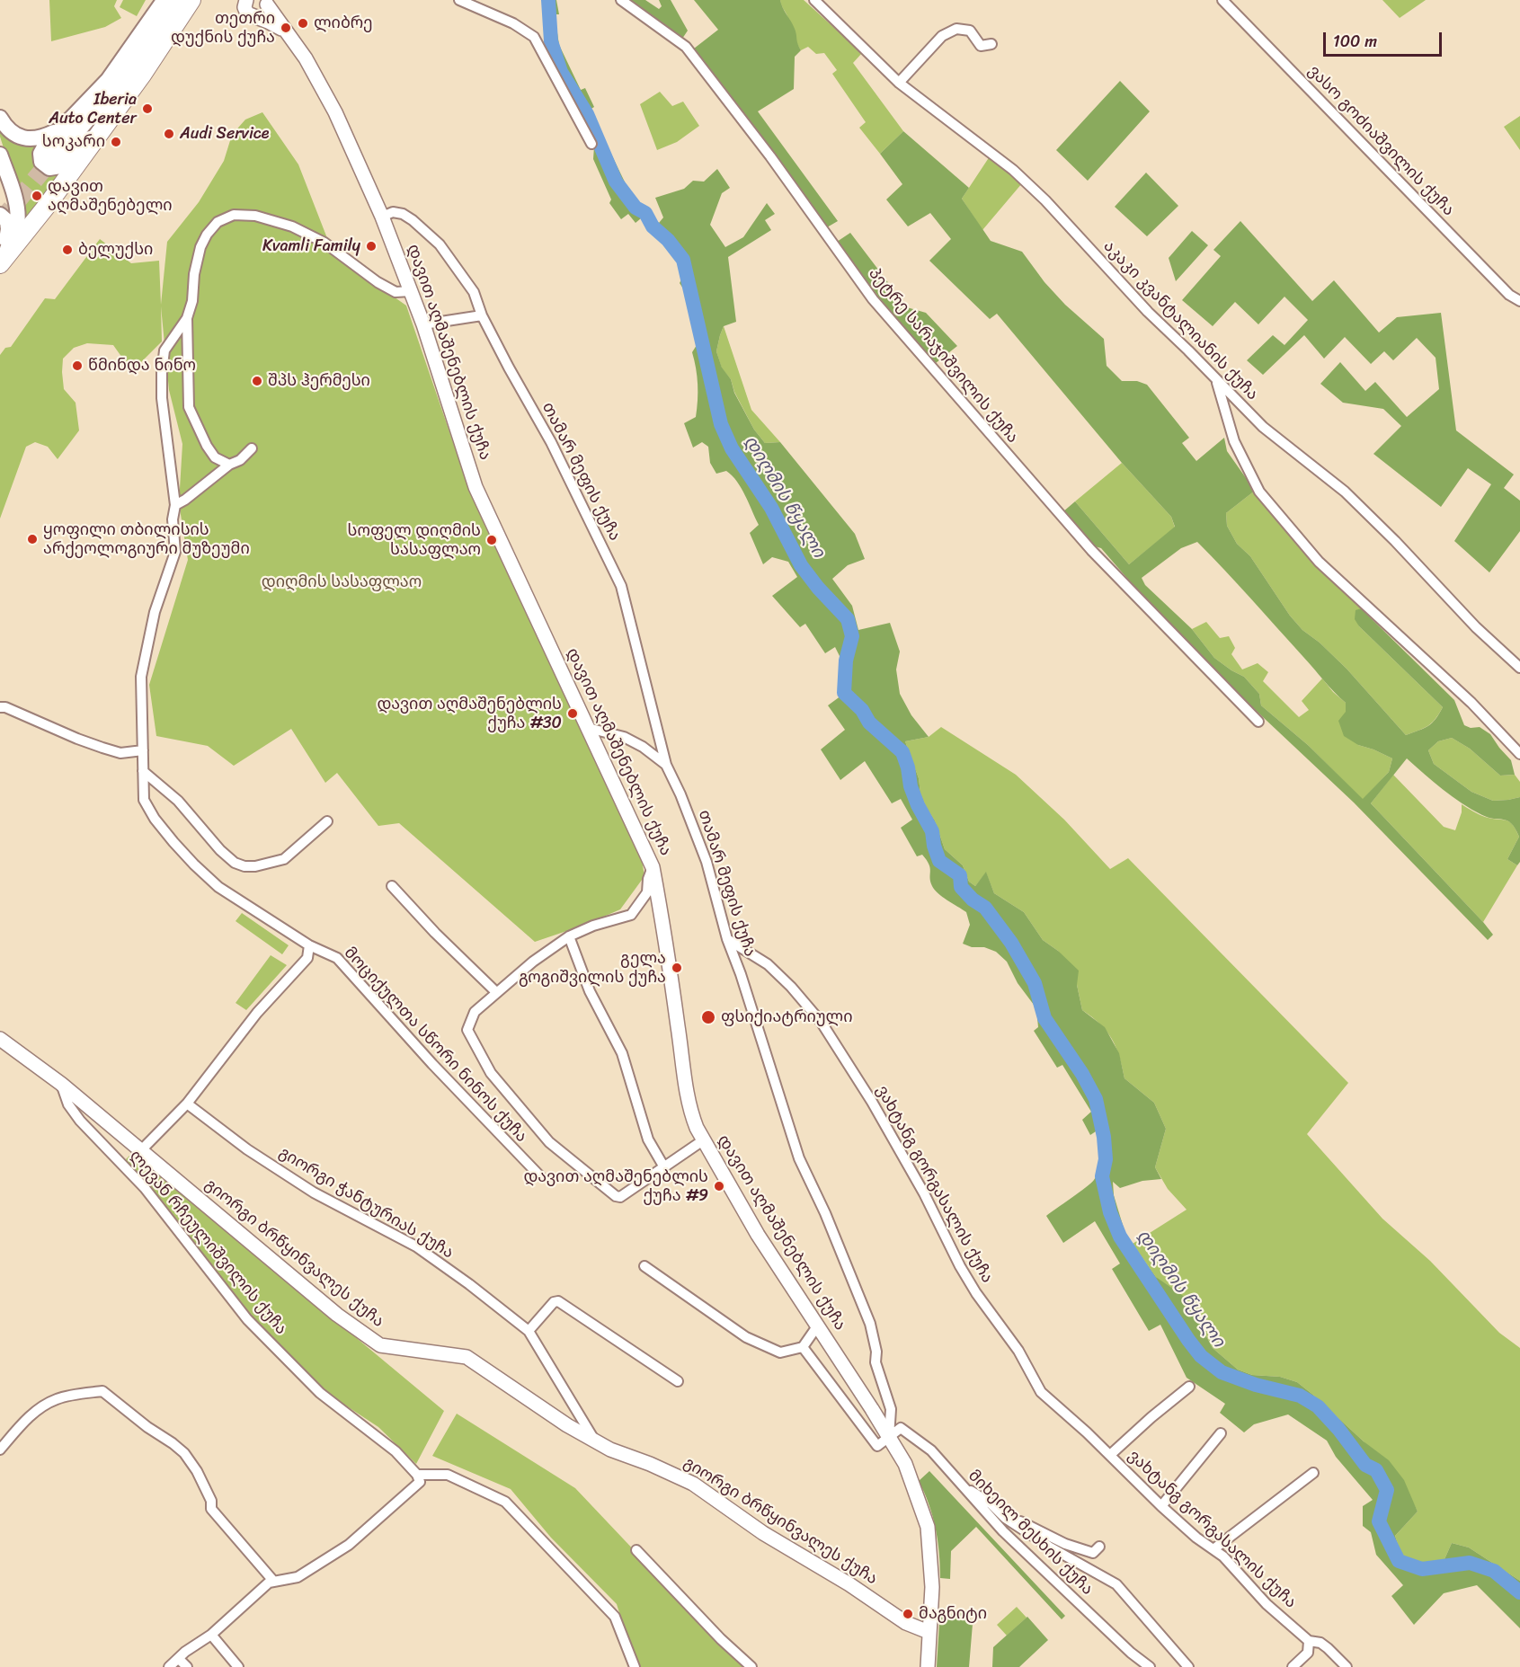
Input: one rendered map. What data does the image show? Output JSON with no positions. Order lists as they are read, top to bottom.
{
  "streets": {
    "street": [
      "ვასო გოძიაშვილის ქუჩა",
      "აკაკი კვანტალიანის ქუჩა",
      "დავით აღმაშენებლის ქუჩა",
      "პეტრე სარაჯიშვილის ქუჩა",
      "თამარ მეფის ქუჩა",
      "მოციქულთა სწორი ნინოს ქუჩა",
      "ვახტანგ გორგასალის ქუჩა",
      "გიორგი ჭანტურიას ქუჩა",
      "ლევან რჩეულიშვილის ქუჩა",
      "გიორგი ბრწყინვალეს ქუჩა",
      "მიხეილ მესხის ქუჩა"
    ]
  },
  "crossings": [
    ["დავით აღმაშენებლის ქუჩა", "თამარ მეფის ქუჩა"],
    ["დავით აღმაშენებლის ქუჩა", "მოციქულთა სწორი ნინოს ქუჩა"],
    ["დავით აღმაშენებლის ქუჩა", "გიორგი ბრწყინვალეს ქუჩა"],
    ["დავით აღმაშენებლის ქუჩა", "მიხეილ მესხის ქუჩა"],
    ["თამარ მეფის ქუჩა", "ვახტანგ გორგასალის ქუჩა"],
    ["თამარ მეფის ქუჩა", "მიხეილ მესხის ქუჩა"],
    ["გიორგი ჭანტურიას ქუჩა", "გიორგი ბრწყინვალეს ქუჩა"],
    ["ლევან რჩეულიშვილის ქუჩა", "გიორგი ბრწყინვალეს ქუჩა"]
  ],
  "water": ["დიღმის წყალი"],
  "parks": ["დიღმის სასაფლაო"],
  "places": [
    "ლიბრე",
    "თეთრი დუქნის ქუჩა",
    "Iberia Auto Center",
    "Audi Service",
    "სოკარი",
    "დავით აღმაშენებელი",
    "Kvamli Family",
    "ბელუქსი",
    "წმინდა ნინო",
    "შპს ჰერმესი",
    "ყოფილი თბილისის არქეოლოგიური მუზეუმი",
    "სოფელ დიღმის სასაფლაო",
    "დავით აღმაშენებლის ქუჩა #30",
    "გელა გოგიშვილის ქუჩა",
    "ფსიქიატრიული",
    "დავით აღმაშენებლის ქუჩა #9",
    "მაგნიტი"
  ],
  "scale_bar": "100 m"
}
